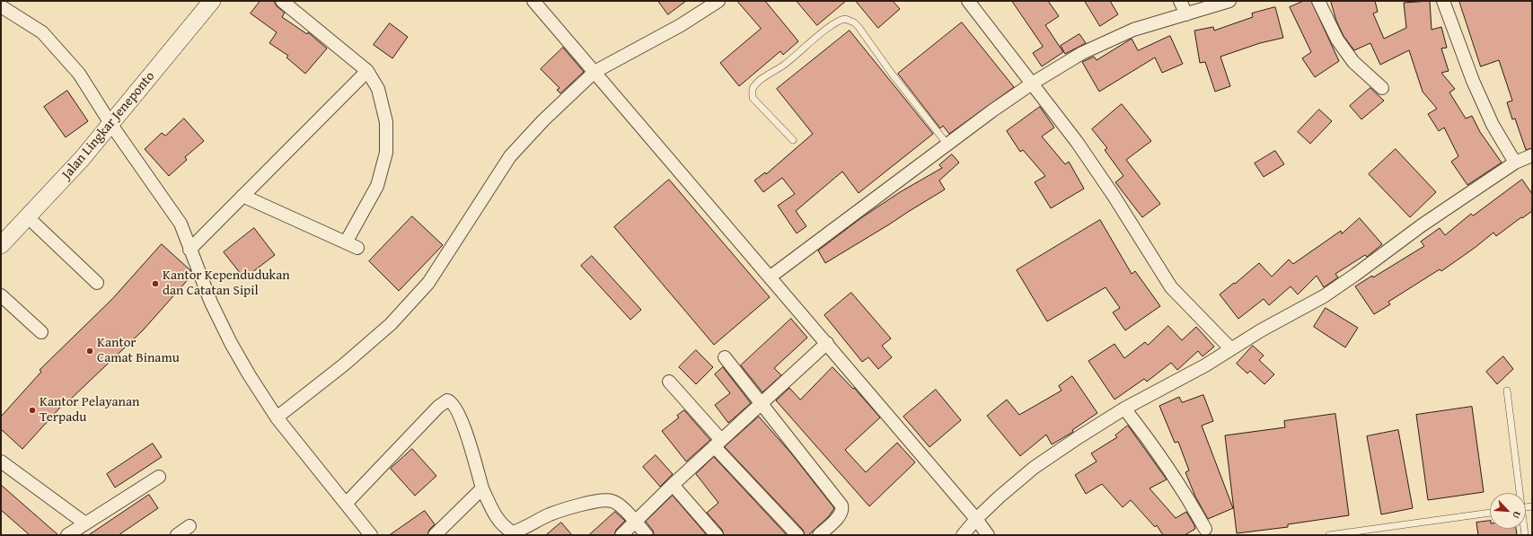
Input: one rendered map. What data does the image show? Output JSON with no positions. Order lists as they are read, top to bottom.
{
  "streets": {
    "main road": ["Jalan Lingkar Jeneponto"]
  },
  "places": ["Kantor Kependudukan dan Catatan Sipil", "Kantor Camat Binamu", "Kantor Pelayanan Terpadu"],
  "north": "bottom right"
}
